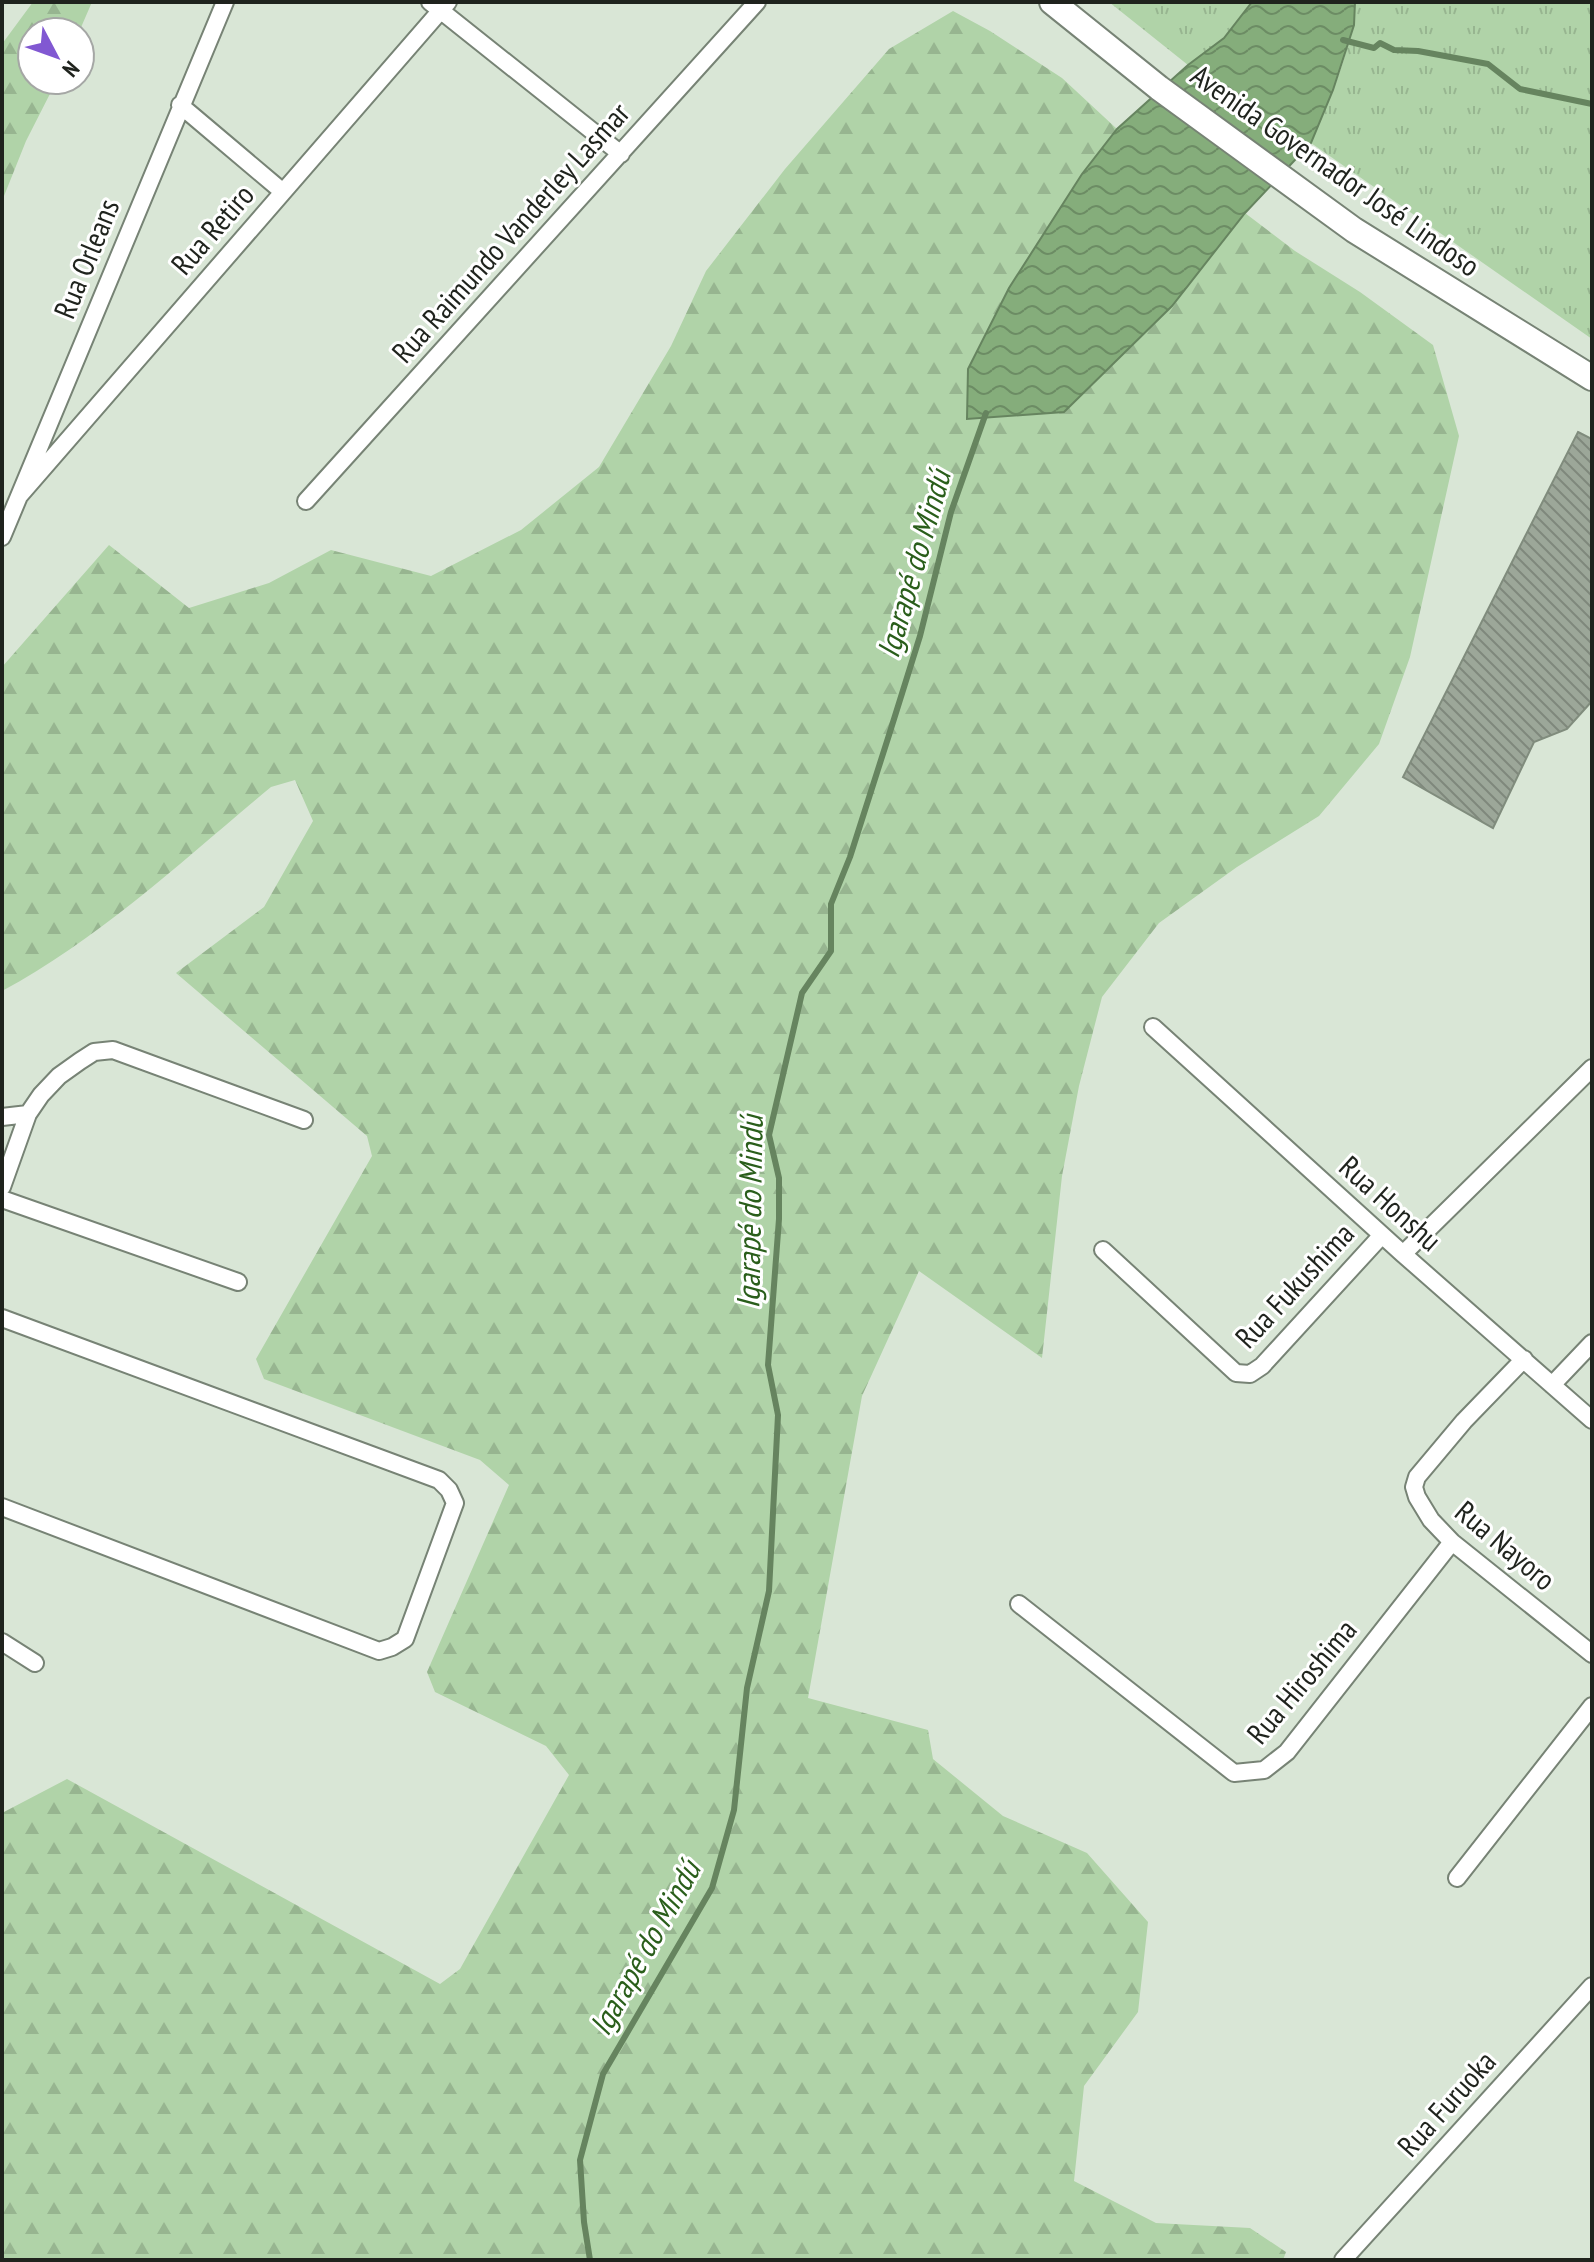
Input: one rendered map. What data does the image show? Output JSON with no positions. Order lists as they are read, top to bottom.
{
  "streets": {
    "main road": ["Avenida Governador José Lindoso"],
    "street": [
      "Rua Retiro",
      "Rua Raimundo Vanderley Lasmar",
      "Rua Orleans",
      "Rua Honshu",
      "Rua Fukushima",
      "Rua Nayoro",
      "Rua Hiroshima",
      "Rua Furuoka"
    ]
  },
  "crossings": [
    ["Rua Retiro", "Rua Orleans"],
    ["Rua Honshu", "Rua Fukushima"],
    ["Rua Honshu", "Rua Nayoro"],
    ["Rua Nayoro", "Rua Hiroshima"]
  ],
  "water": ["Igarapé do Mindú"],
  "north": "bottom right"
}
